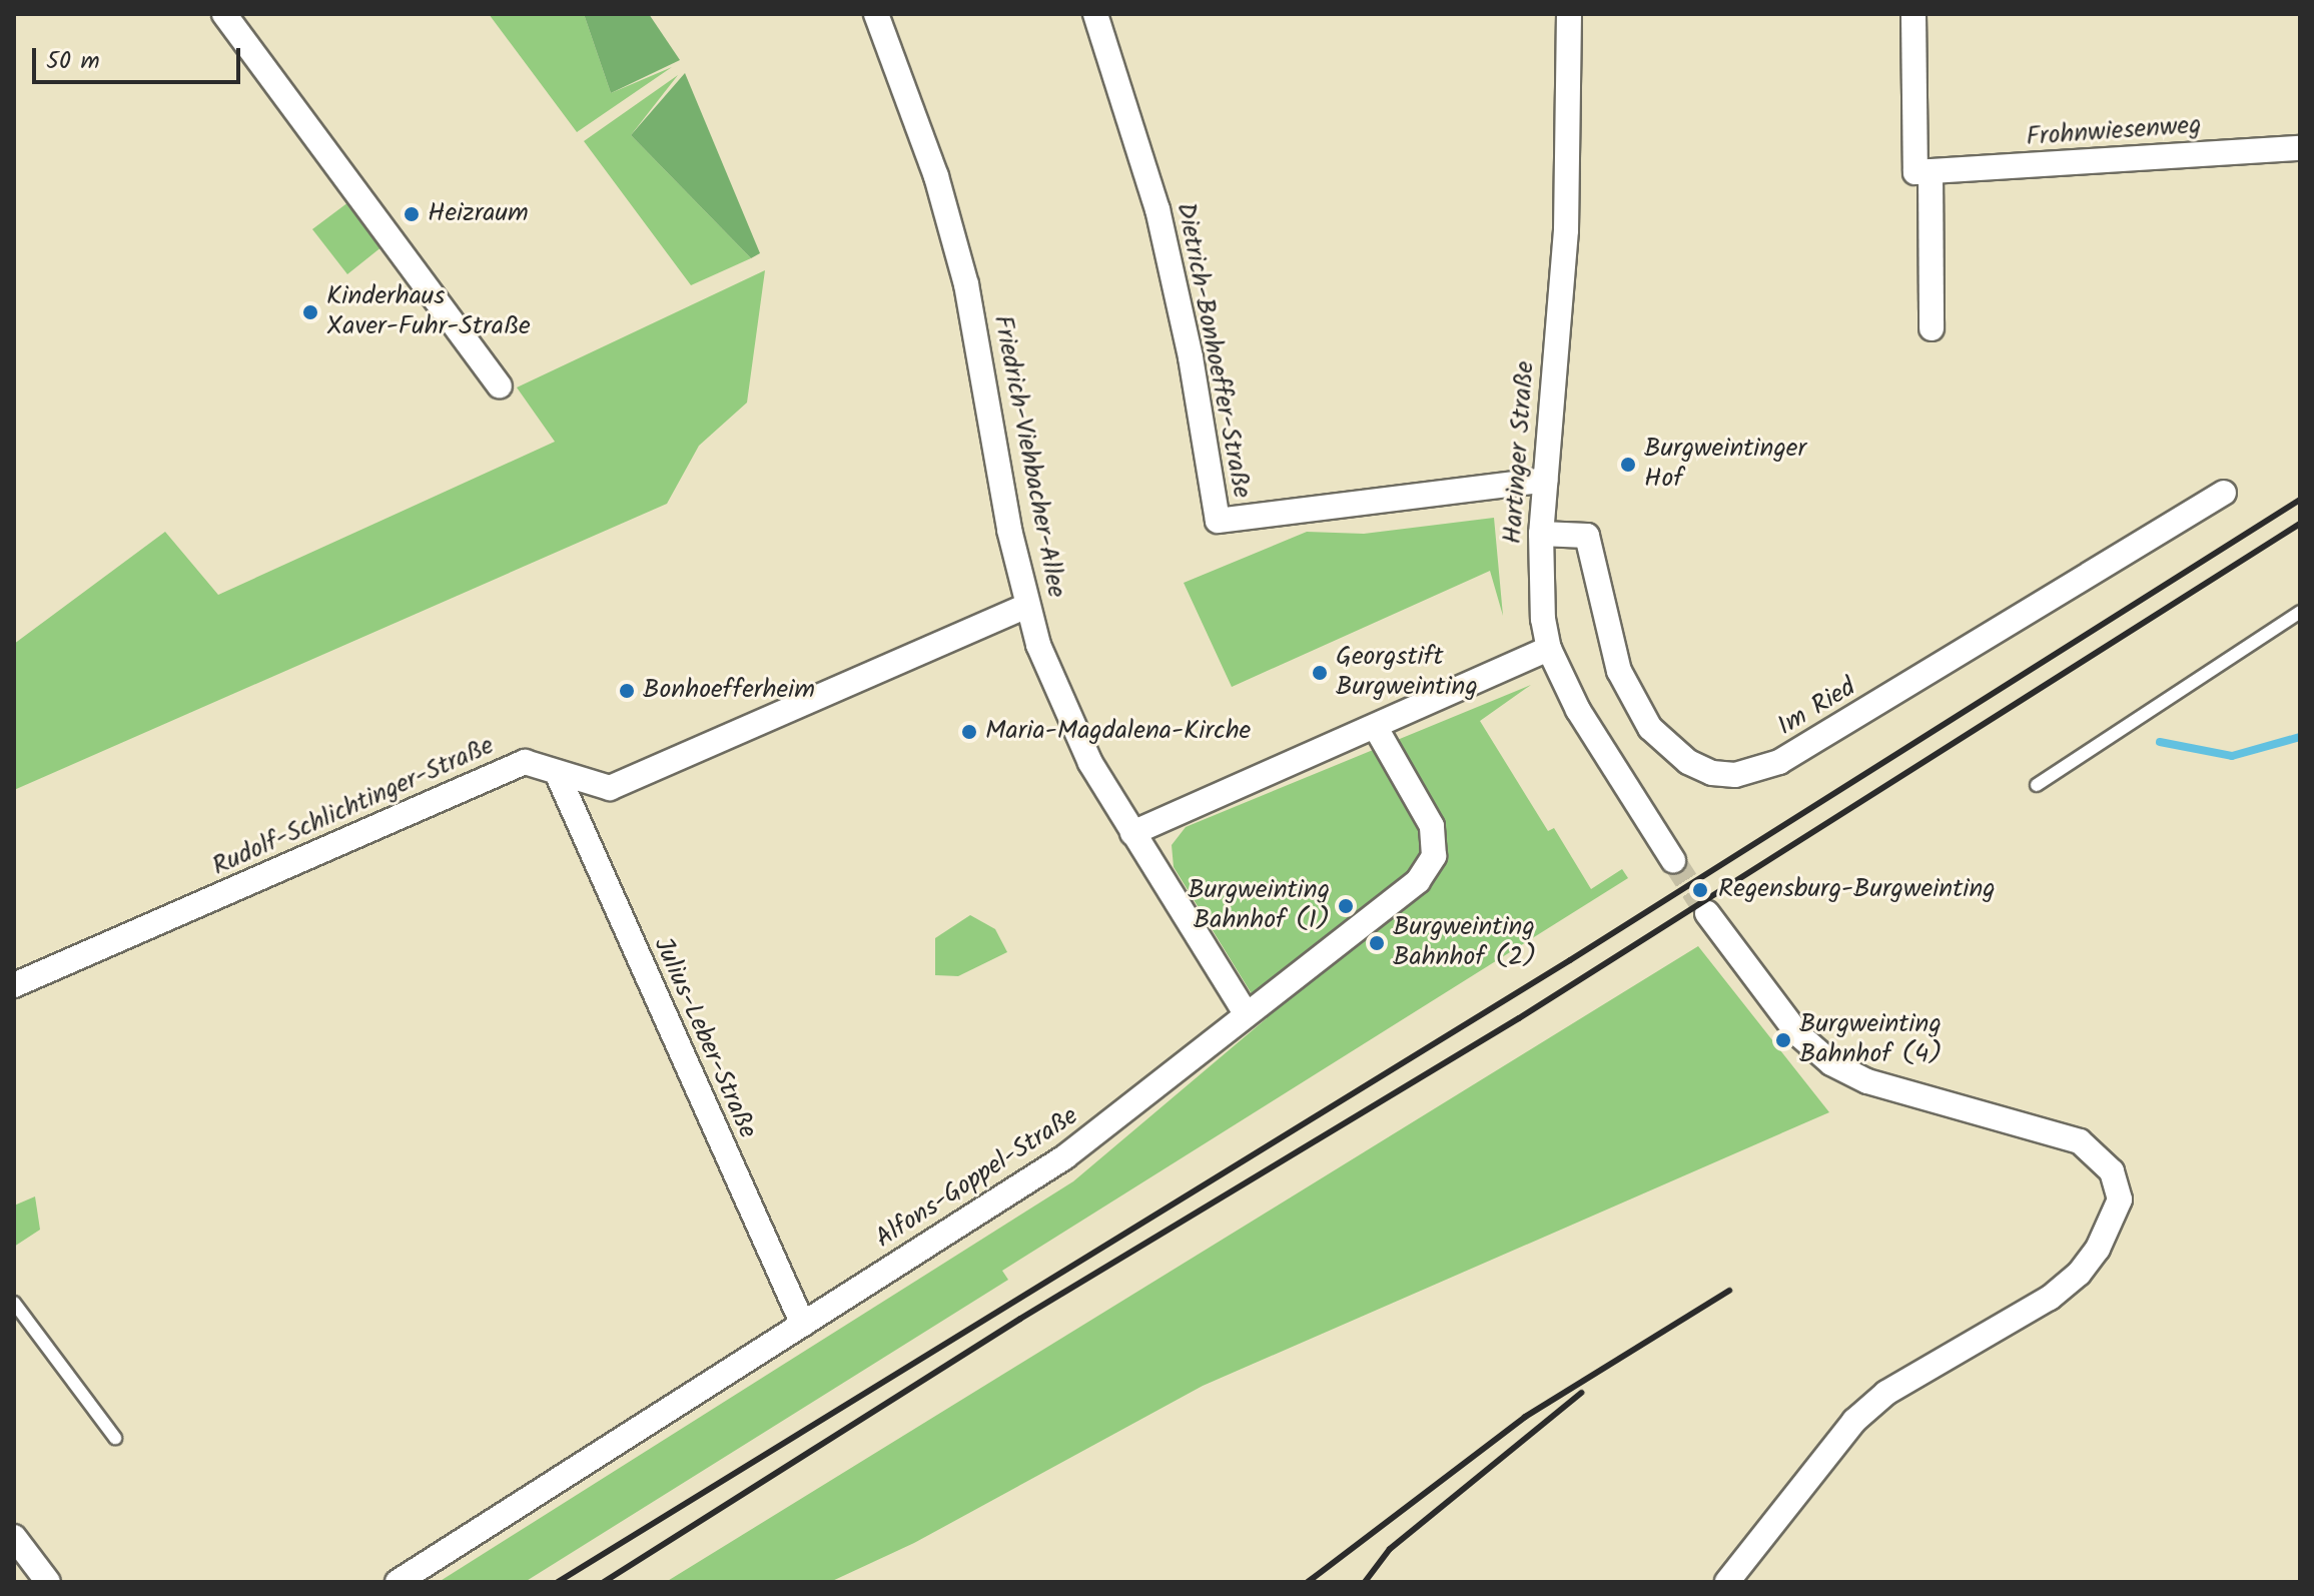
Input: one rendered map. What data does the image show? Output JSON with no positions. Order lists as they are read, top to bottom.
{
  "streets": {
    "street": [
      "Frohnwiesenweg",
      "Dietrich-Bonhoeffer-Straße",
      "Hartinger Straße",
      "Friedrich-Viehbacher-Allee",
      "Im Ried",
      "Rudolf-Schlichtinger-Straße",
      "Julius-Leber-Straße",
      "Alfons-Goppel-Straße"
    ]
  },
  "crossings": [
    ["Dietrich-Bonhoeffer-Straße", "Hartinger Straße"],
    ["Hartinger Straße", "Im Ried"],
    ["Friedrich-Viehbacher-Allee", "Rudolf-Schlichtinger-Straße"],
    ["Friedrich-Viehbacher-Allee", "Alfons-Goppel-Straße"],
    ["Rudolf-Schlichtinger-Straße", "Julius-Leber-Straße"],
    ["Julius-Leber-Straße", "Alfons-Goppel-Straße"]
  ],
  "places": [
    "Heizraum",
    "Kinderhaus Xaver-Fuhr-Straße",
    "Burgweintinger Hof",
    "Georgstift Burgweinting",
    "Bonhoefferheim",
    "Maria-Magdalena-Kirche",
    "Regensburg-Burgweinting",
    "Burgweinting Bahnhof (1)",
    "Burgweinting Bahnhof (2)",
    "Burgweinting Bahnhof (4)"
  ],
  "scale_bar": "50 m"
}
